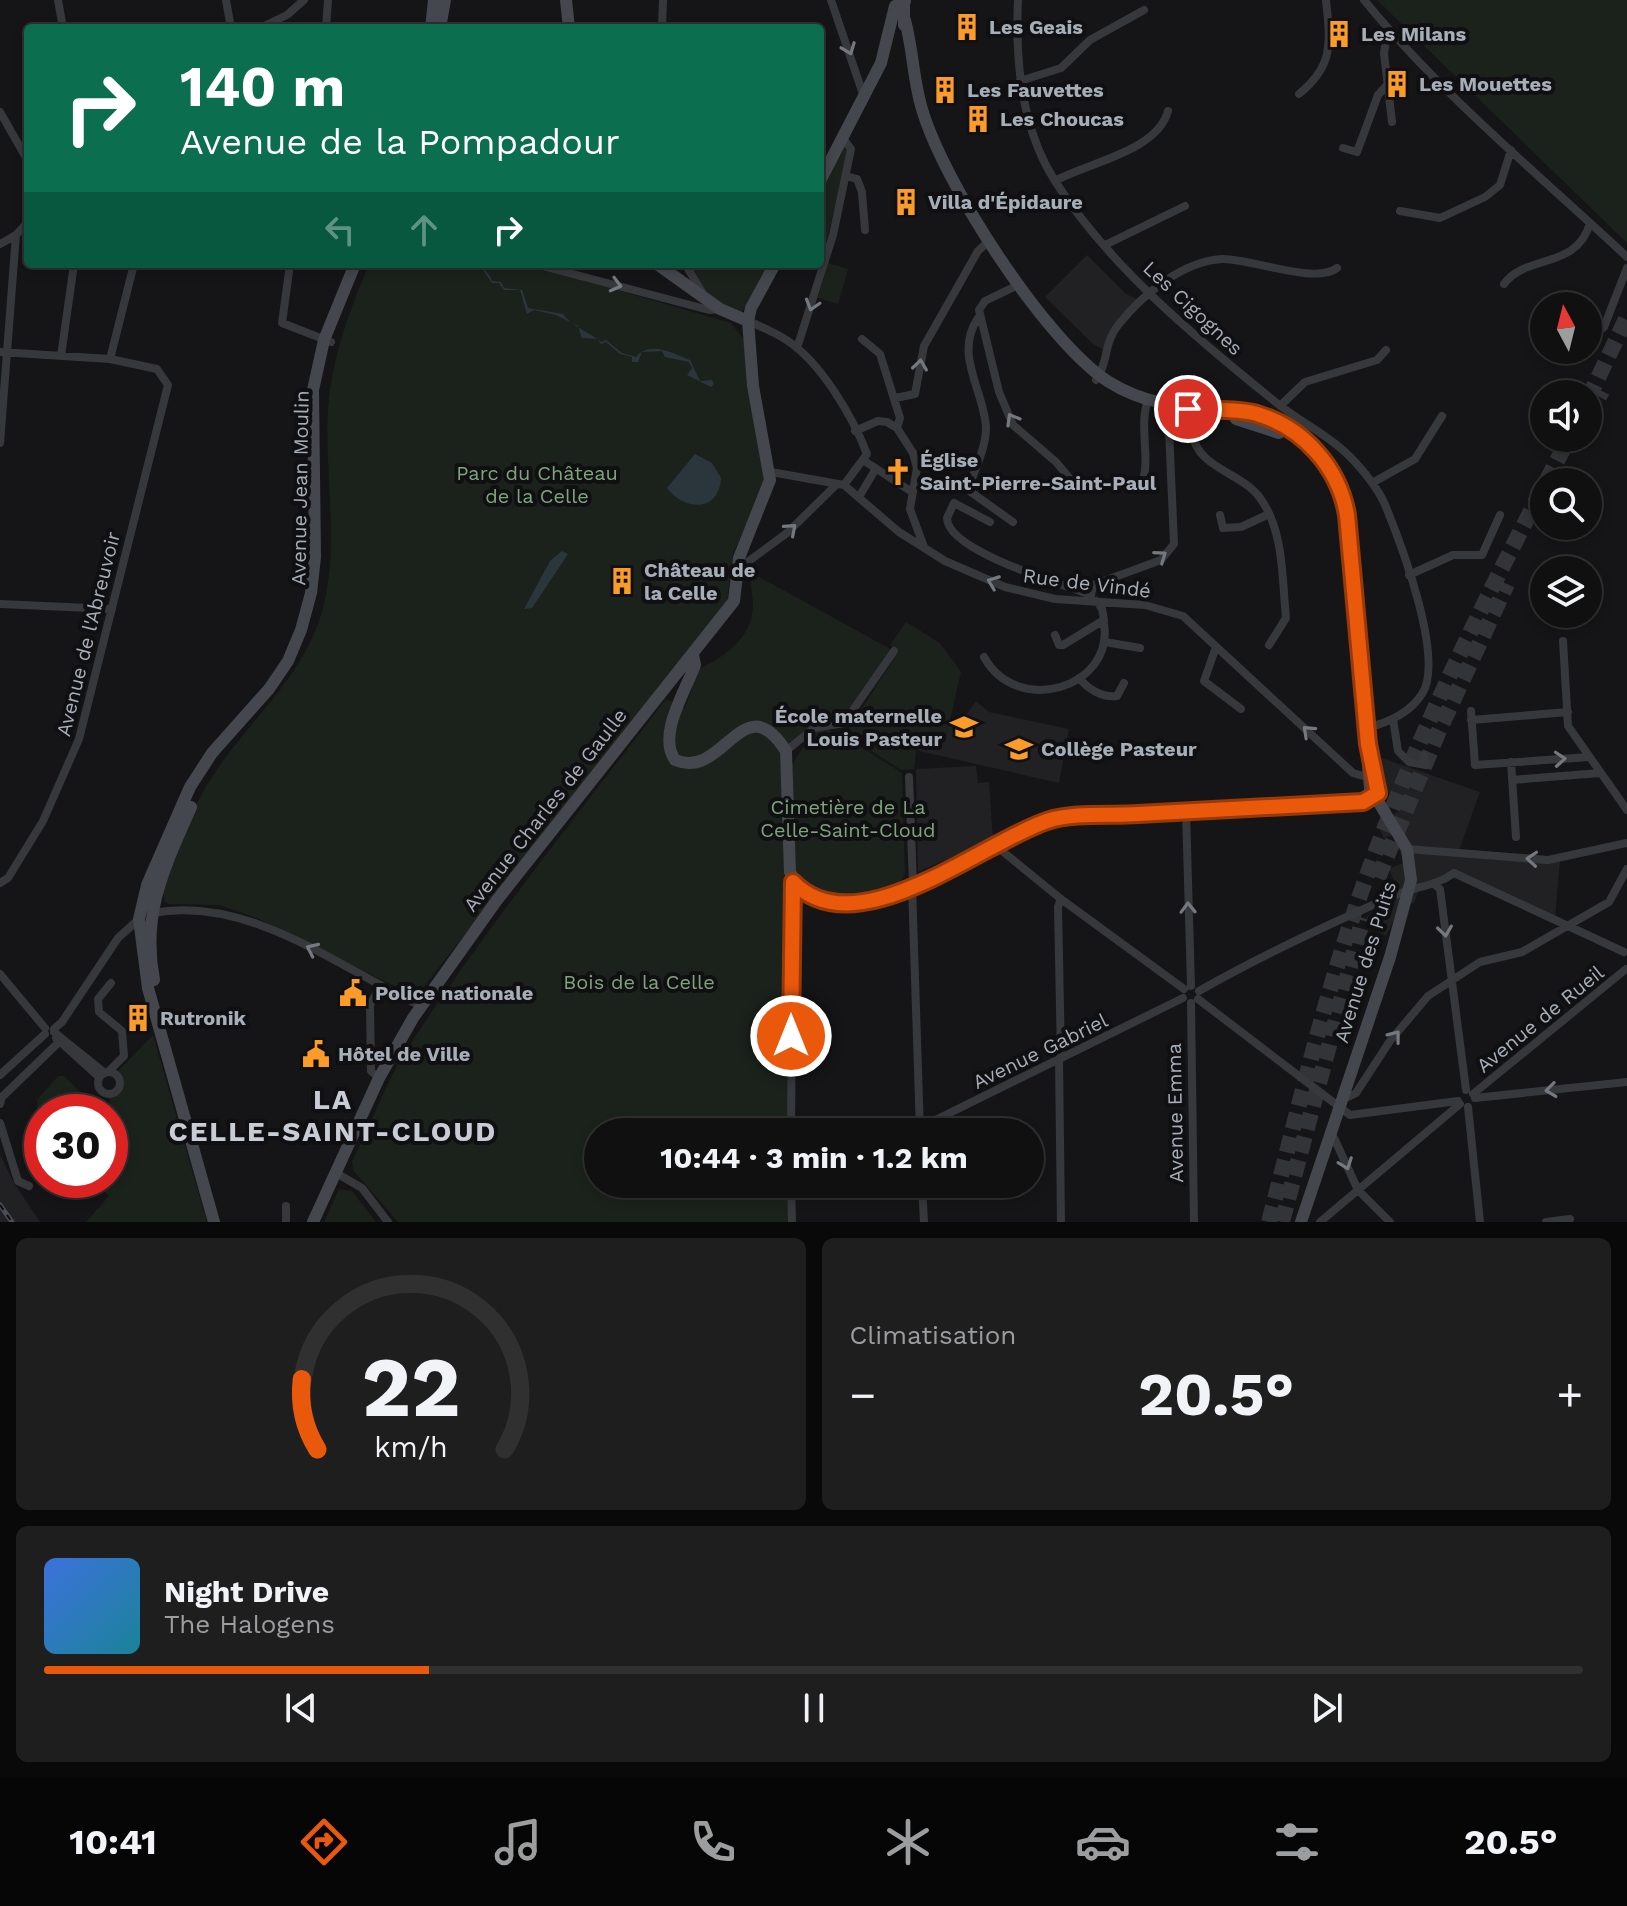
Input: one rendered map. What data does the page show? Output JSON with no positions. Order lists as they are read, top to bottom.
{
  "streets": {
    "street": [
      "Les Cigognes",
      "Avenue Jean Moulin",
      "Rue de Vindé",
      "Avenue de l'Abreuvoir",
      "Avenue Charles de Gaulle",
      "Avenue des Puits",
      "Avenue de Rueil",
      "Avenue Gabriel",
      "Avenue Emma"
    ]
  },
  "crossings": [
    ["Rue de Vindé", "Avenue Charles de Gaulle"],
    ["Rue de Vindé", "Avenue des Puits"],
    ["Avenue des Puits", "Avenue Gabriel"],
    ["Avenue Gabriel", "Avenue Emma"]
  ],
  "one_way": ["Rue de Vindé", "Avenue Emma"],
  "districts": ["LA CELLE-SAINT-CLOUD"],
  "parks": ["Parc du Château de la Celle", "Cimetière de La Celle-Saint-Cloud", "Bois de la Celle"],
  "places": {
    "building": [
      "Les Geais",
      "Les Milans",
      "Les Mouettes",
      "Les Fauvettes",
      "Les Choucas",
      "Villa d'Épidaure",
      "Château de la Celle",
      "Rutronik"
    ],
    "church": ["Église Saint-Pierre-Saint-Paul"],
    "school or university": ["École maternelle Louis Pasteur", "Collège Pasteur"],
    "public building": ["Police nationale", "Hôtel de Ville"]
  },
  "north": "top",
  "page": {
    "turn": ["140 m", "Avenue de la Pompadour"],
    "limit": "30",
    "trip": "10:44 · 3 min · 1.2 km",
    "tile": "Climatisation",
    "heat": ["−", "20.5°", "+"],
    "song": ["Night Drive", "The Halogens"],
    "tabs": ["10:41", "20.5°"],
    "gauge": ["22", "km/h"]
  }
}
